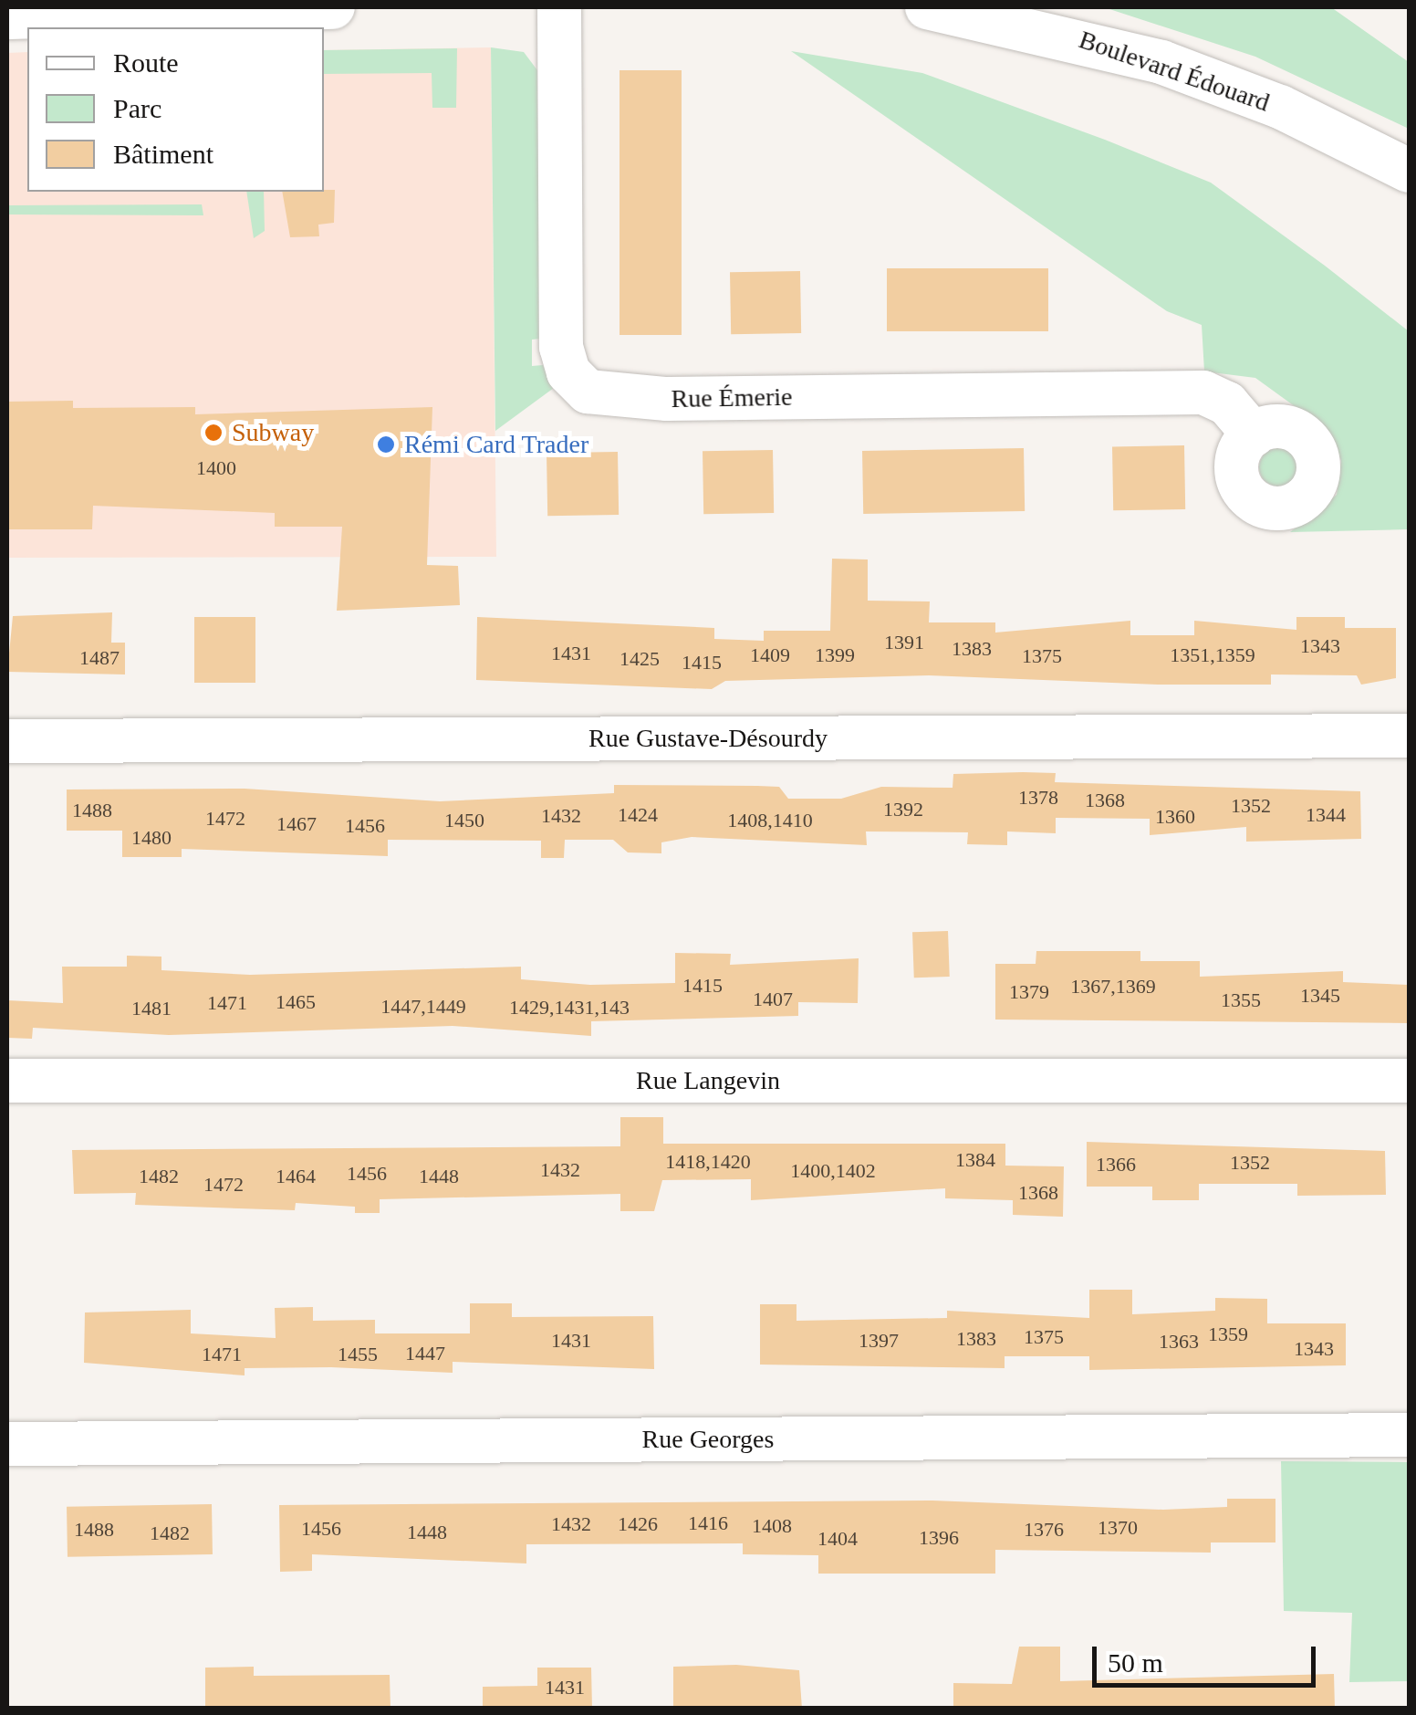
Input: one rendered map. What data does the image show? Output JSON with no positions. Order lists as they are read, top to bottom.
{
  "streets": {
    "street": [
      "Boulevard Édouard",
      "Rue Émerie",
      "Rue Gustave-Désourdy",
      "Rue Langevin",
      "Rue Georges"
    ]
  },
  "places": ["Subway", "Rémi Card Trader"],
  "house_numbers": [
    "1400",
    "1391",
    "1343",
    "1383",
    "1431",
    "1409",
    "1399",
    "1351,1359",
    "1375",
    "1487",
    "1425",
    "1415",
    "1378",
    "1368",
    "1352",
    "1392",
    "1488",
    "1424",
    "1344",
    "1432",
    "1360",
    "1472",
    "1450",
    "1408,1410",
    "1467",
    "1456",
    "1480",
    "1415",
    "1367,1369",
    "1379",
    "1345",
    "1407",
    "1355",
    "1465",
    "1471",
    "1447,1449",
    "1429,1431,143",
    "1481",
    "1384",
    "1418,1420",
    "1352",
    "1366",
    "1432",
    "1400,1402",
    "1456",
    "1482",
    "1464",
    "1448",
    "1472",
    "1368",
    "1359",
    "1375",
    "1383",
    "1431",
    "1397",
    "1363",
    "1343",
    "1447",
    "1471",
    "1455",
    "1416",
    "1432",
    "1426",
    "1408",
    "1370",
    "1456",
    "1488",
    "1376",
    "1448",
    "1482",
    "1396",
    "1404",
    "1431"
  ],
  "legend": ["Route", "Parc", "Bâtiment"],
  "scale_bar": "50 m"
}
